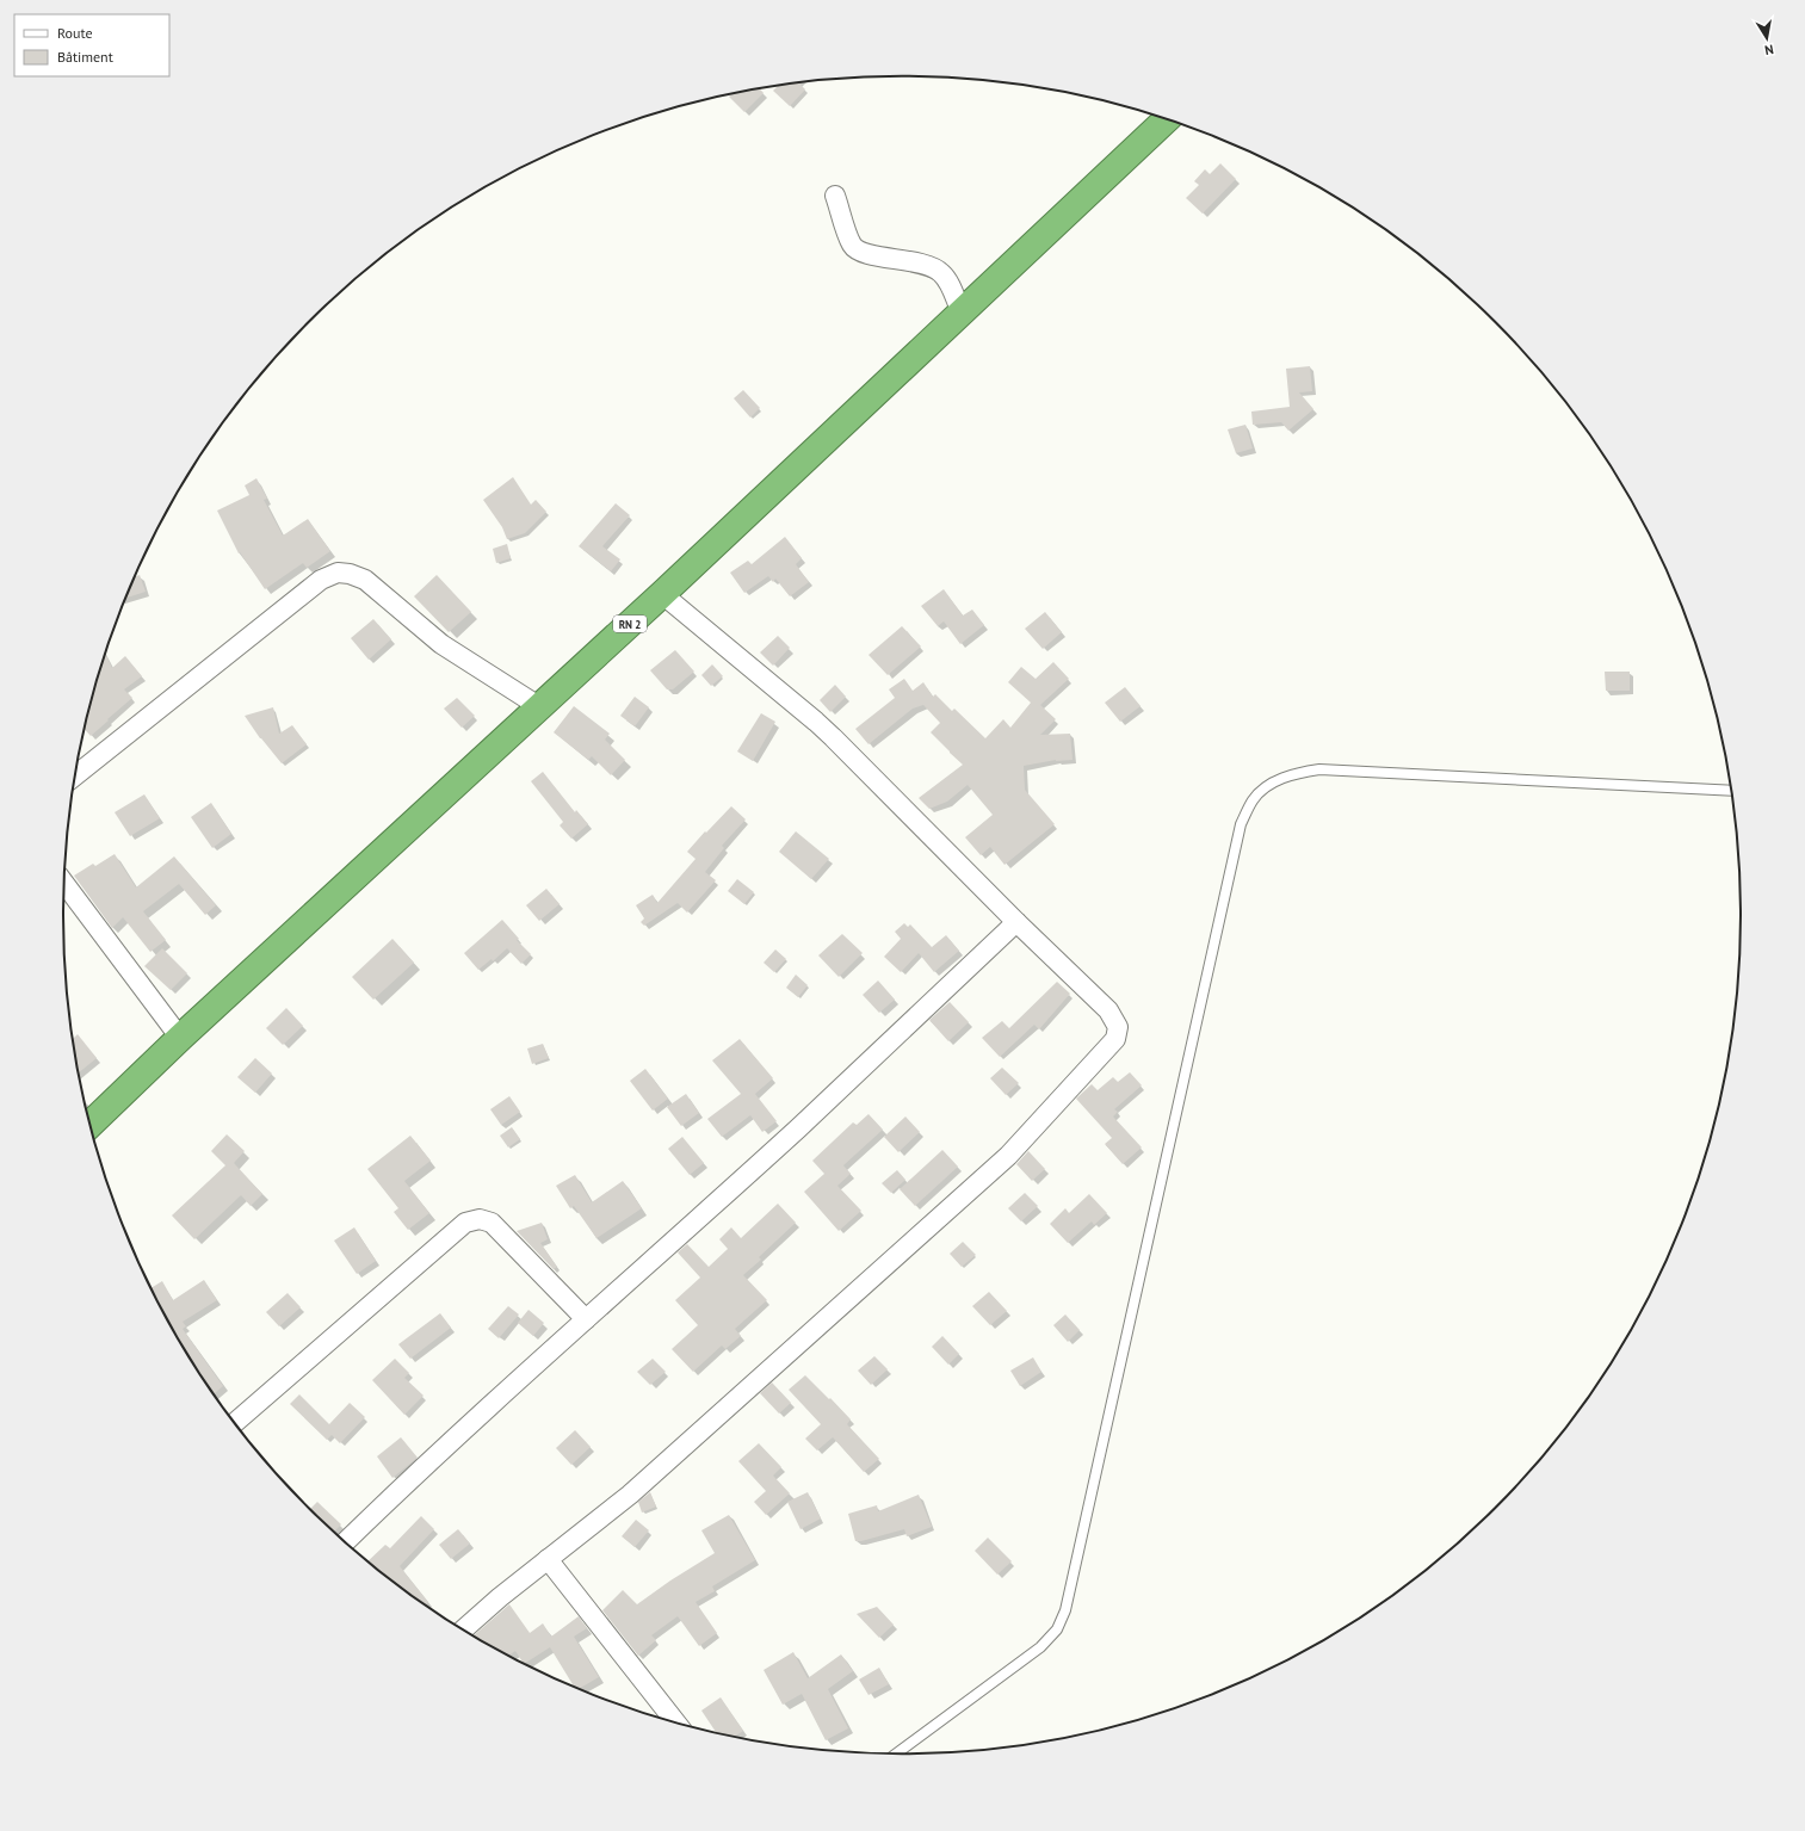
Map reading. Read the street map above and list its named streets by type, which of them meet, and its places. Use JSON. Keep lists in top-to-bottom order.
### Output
{
  "streets": {
    "highway": ["RN 2"]
  },
  "legend": ["Route", "Bâtiment"],
  "north": "bottom"
}
